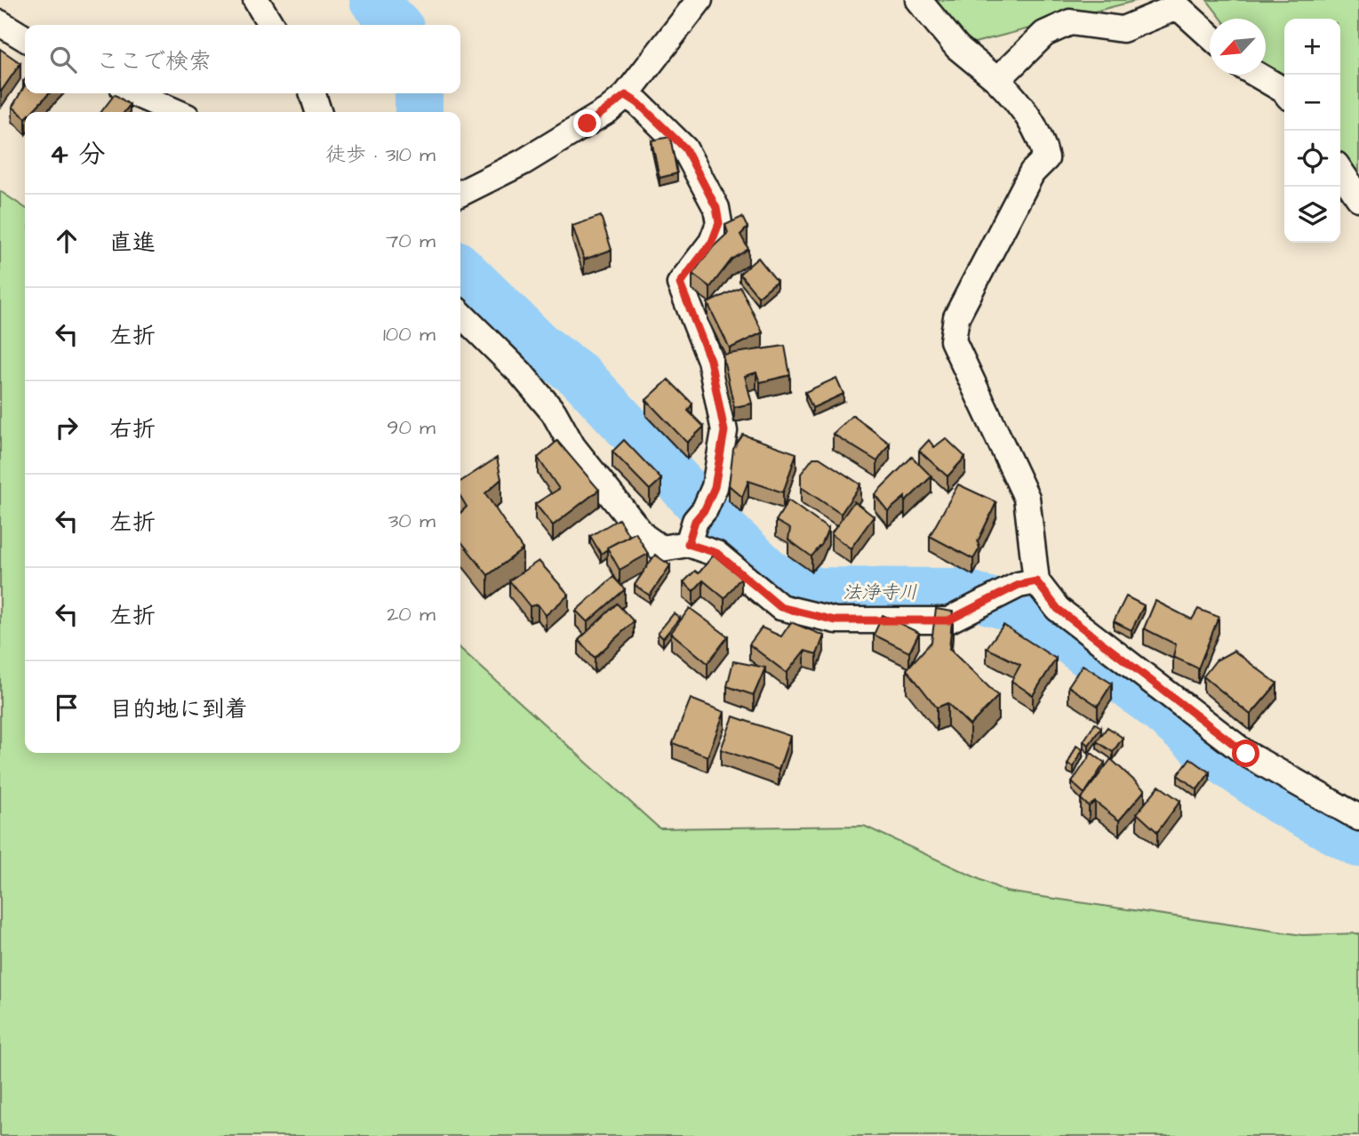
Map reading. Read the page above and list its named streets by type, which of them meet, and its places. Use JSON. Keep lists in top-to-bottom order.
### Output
{
  "water": ["法浄寺川"],
  "north": "bottom left",
  "page": {
    "map_buttons": ["+", "−"],
    "search": "ここで検索",
    "heading": ["4 分", "徒歩 · 310 m"],
    "list": [
      ["直進", "70 m"],
      ["左折", "100 m"],
      ["右折", "90 m"],
      ["左折", "30 m"],
      ["左折", "20 m"],
      "目的地に到着"
    ]
  }
}
